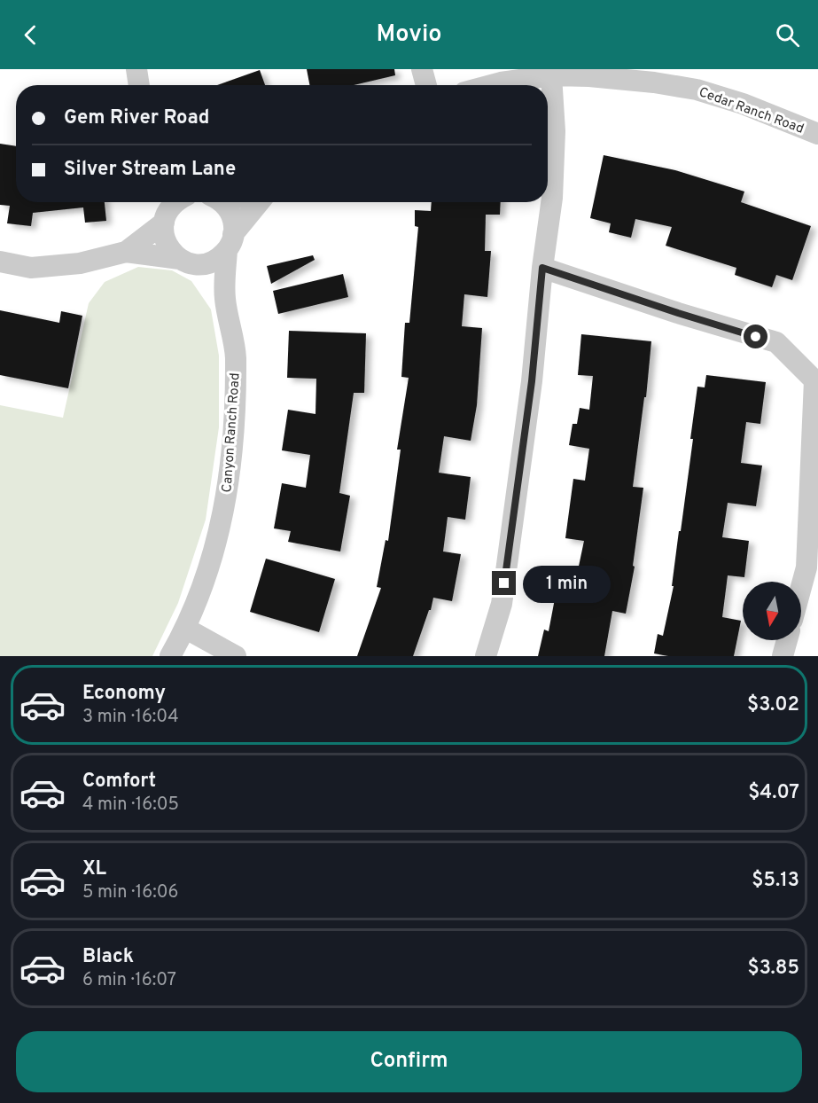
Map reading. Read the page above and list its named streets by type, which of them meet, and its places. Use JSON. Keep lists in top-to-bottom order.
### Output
{
  "streets": {
    "street": ["Cedar Ranch Road", "Canyon Ranch Road"]
  },
  "north": "bottom",
  "page": {
    "header": "Movio",
    "banner": ["Gem River Road", "Silver Stream Lane"],
    "bubble": "1 min",
    "list": [
      {
        "name": "Economy",
        "note": "3 min · 16:04",
        "value": "$3.02"
      },
      {
        "name": "Comfort",
        "note": "4 min · 16:05",
        "value": "$4.07"
      },
      {
        "name": "XL",
        "note": "5 min · 16:06",
        "value": "$5.13"
      },
      {
        "name": "Black",
        "note": "6 min · 16:07",
        "value": "$3.85"
      }
    ],
    "buttons": "Confirm"
  }
}
